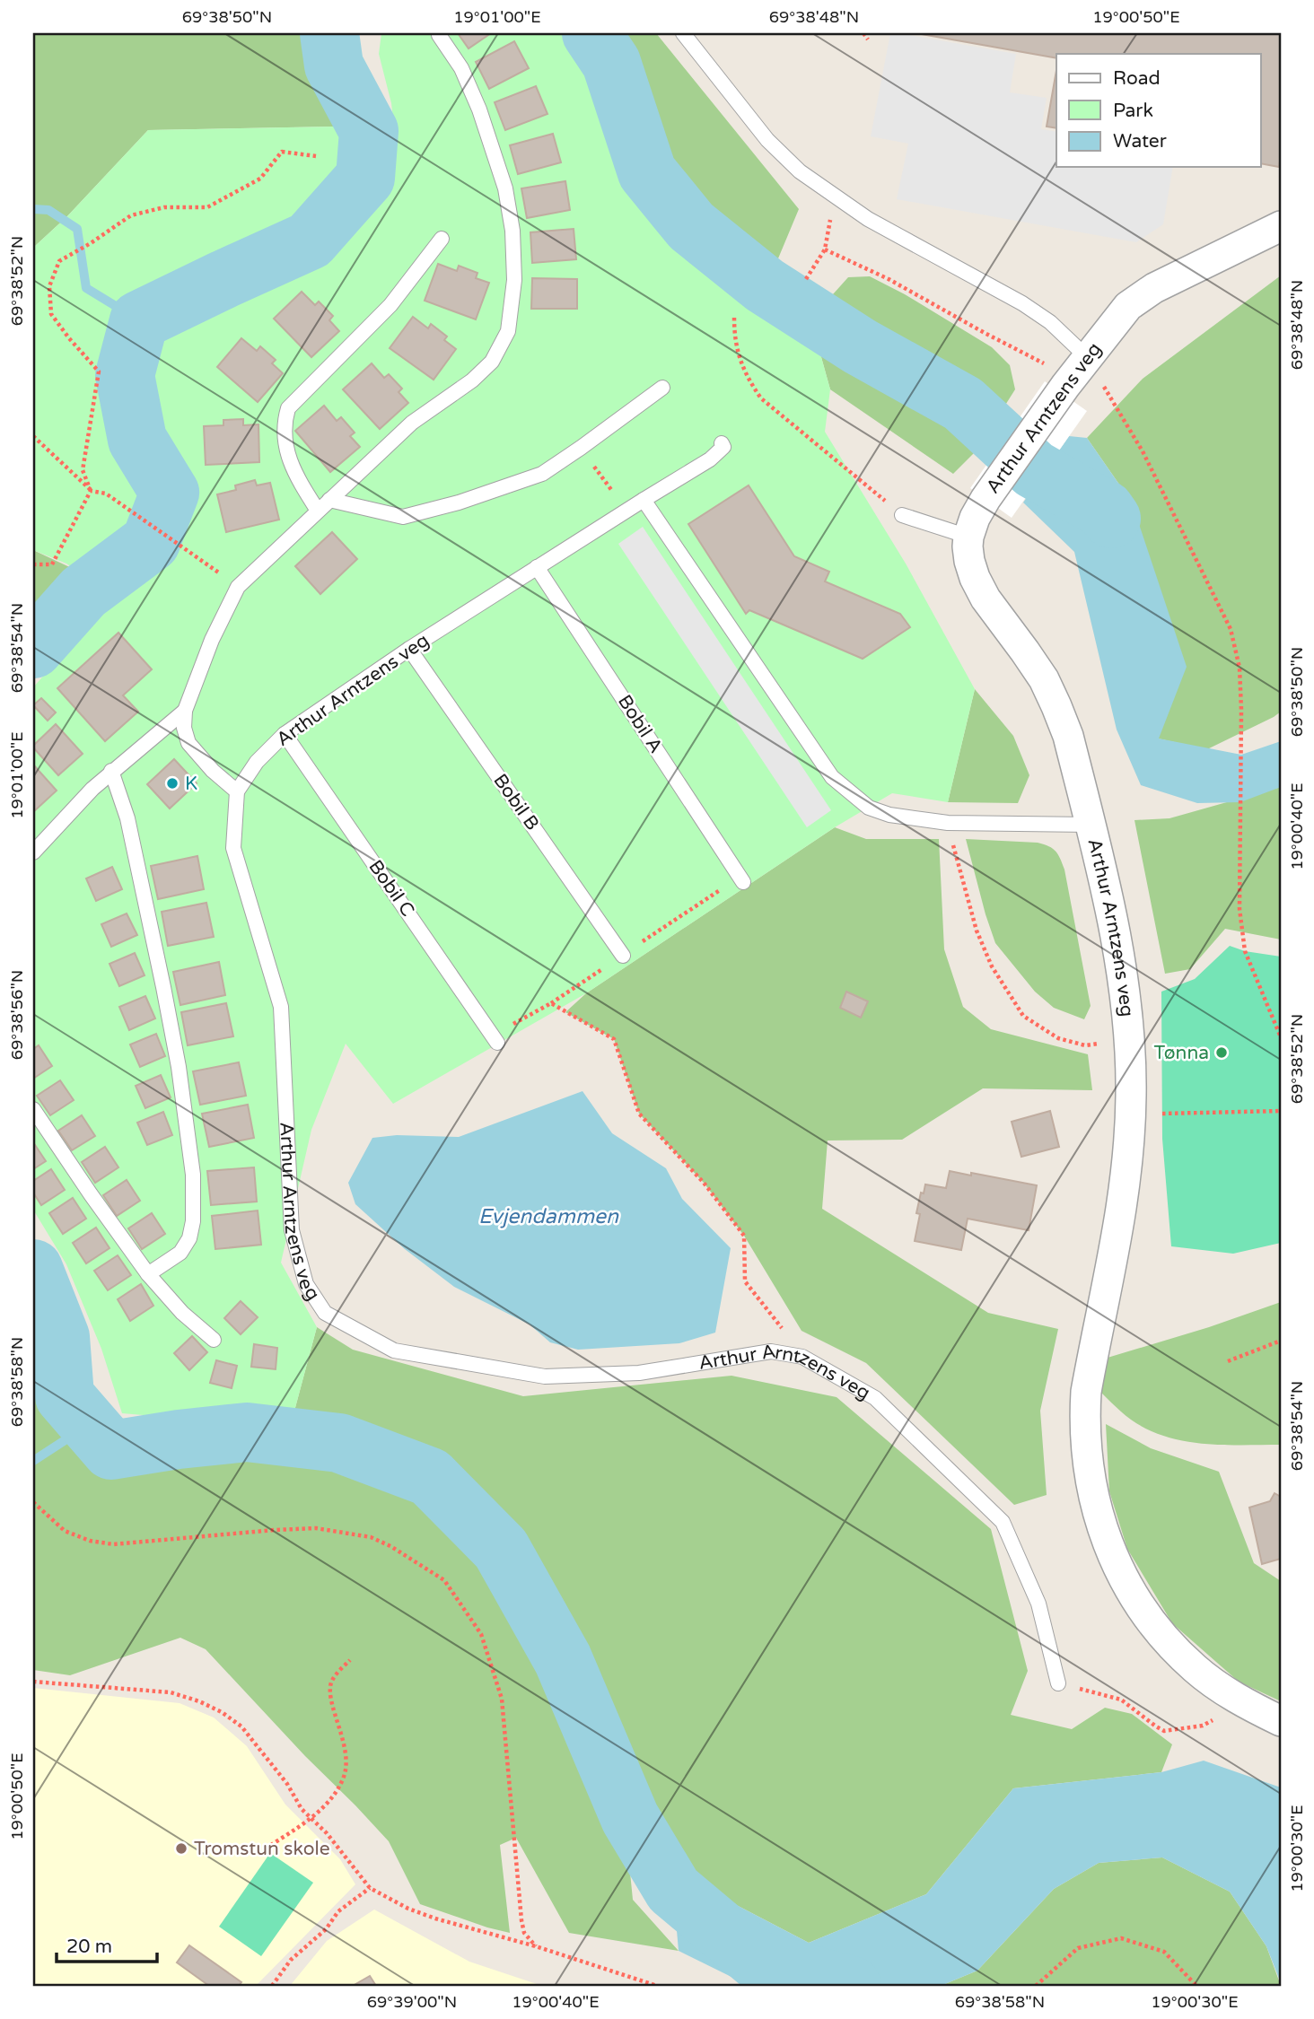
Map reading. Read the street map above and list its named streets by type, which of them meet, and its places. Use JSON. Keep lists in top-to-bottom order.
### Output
{
  "streets": {
    "street": ["Arthur Arntzens veg"],
    "lane": ["Bobil A", "Bobil B", "Bobil C"]
  },
  "crossings": [
    ["Arthur Arntzens veg", "Bobil A"],
    ["Arthur Arntzens veg", "Bobil B"],
    ["Arthur Arntzens veg", "Bobil C"]
  ],
  "water": ["Evjendammen"],
  "places": ["K", "Tønna", "Tromstun skole"],
  "legend": ["Road", "Park", "Water"],
  "scale_bar": "20 m",
  "coordinates": [
    "69°38'50\"N",
    "19°01'00\"E",
    "69°38'48\"N",
    "19°00'50\"E",
    "69°38'52\"N",
    "69°38'54\"N",
    "19°00'40\"E",
    "69°38'56\"N",
    "69°38'58\"N",
    "19°00'30\"E",
    "69°39'00\"N"
  ]
}
